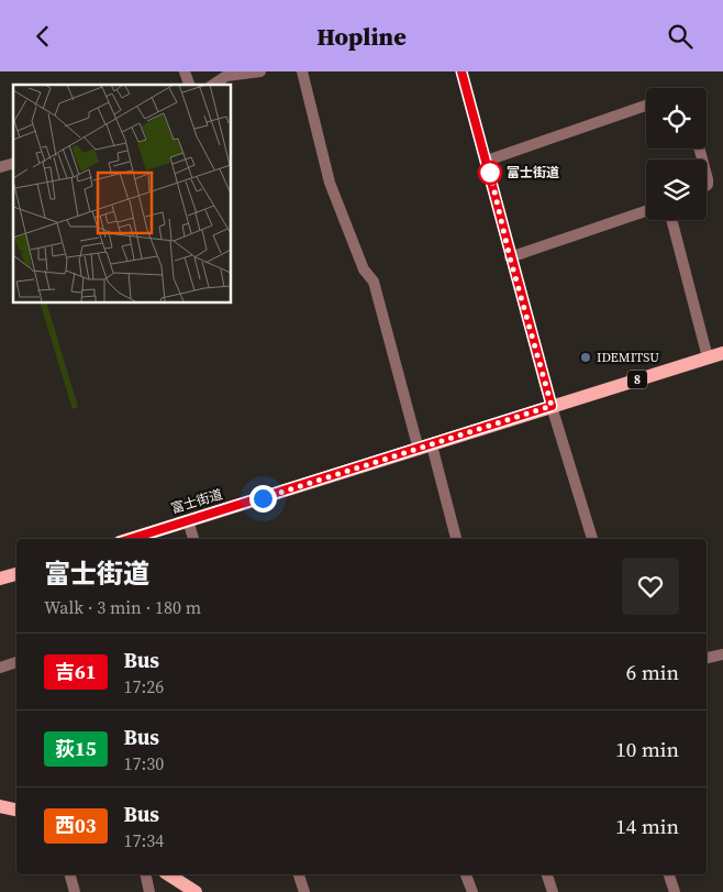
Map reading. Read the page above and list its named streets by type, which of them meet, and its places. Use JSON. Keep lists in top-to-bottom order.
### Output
{
  "streets": {
    "main road": ["8", "富士街道"]
  },
  "places": ["富士街道", "IDEMITSU"],
  "lines": ["bus line 吉61"],
  "page": {
    "header": "Hopline",
    "heading": ["富士街道", "Walk · 3 min · 180 m"],
    "list": [
      {
        "mark": "吉61",
        "name": "Bus",
        "note": "17:26",
        "value": "6 min"
      },
      {
        "mark": "荻15",
        "name": "Bus",
        "note": "17:30",
        "value": "10 min"
      },
      {
        "mark": "西03",
        "name": "Bus",
        "note": "17:34",
        "value": "14 min"
      }
    ]
  }
}
